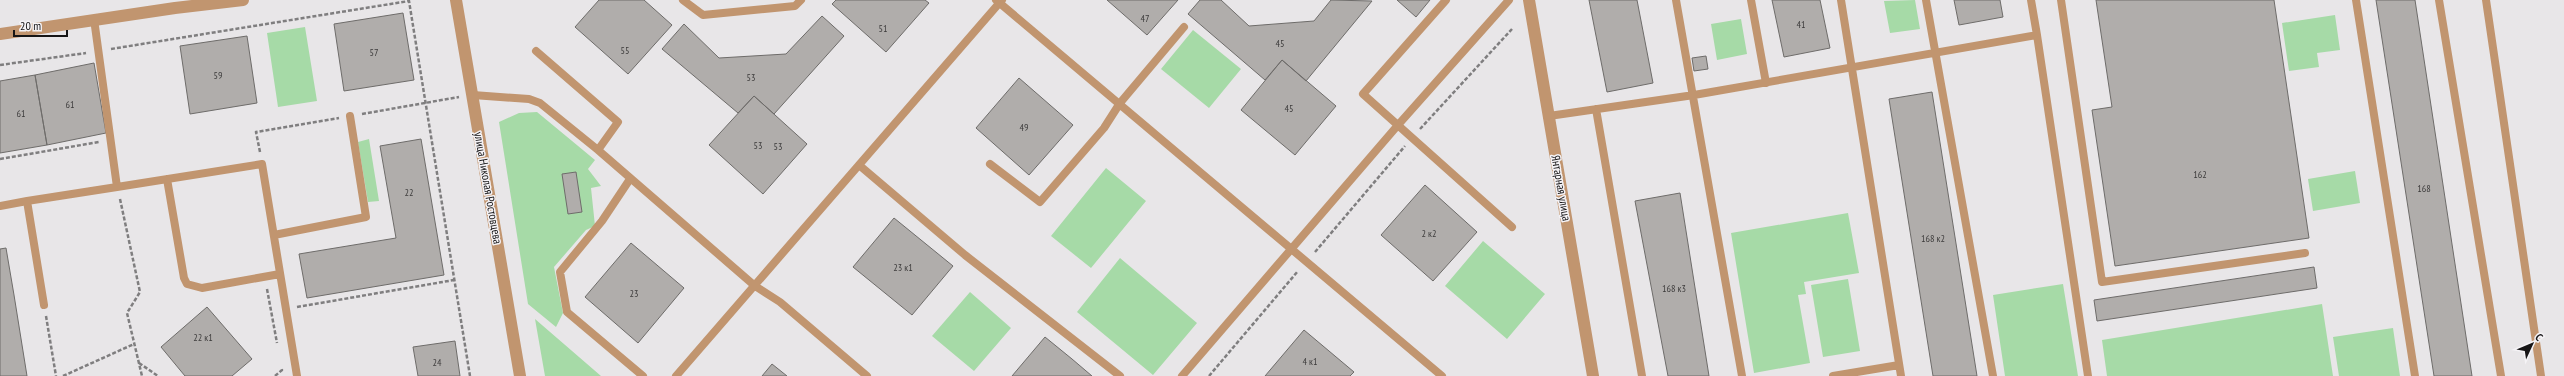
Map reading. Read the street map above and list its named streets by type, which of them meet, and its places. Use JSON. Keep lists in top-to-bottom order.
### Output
{
  "streets": {
    "street": ["улица Николая Ростовцева", "Янтарная улица"]
  },
  "house_numbers": [
    "47",
    "41",
    "51",
    "45",
    "55",
    "57",
    "59",
    "53",
    "61",
    "45",
    "61",
    "49",
    "53",
    "53",
    "162",
    "168",
    "22",
    "2 к2",
    "168 к2",
    "23 к1",
    "168 к3",
    "23",
    "22 к1",
    "4 к1",
    "24"
  ],
  "scale_bar": "20 m",
  "north": "top right"
}
